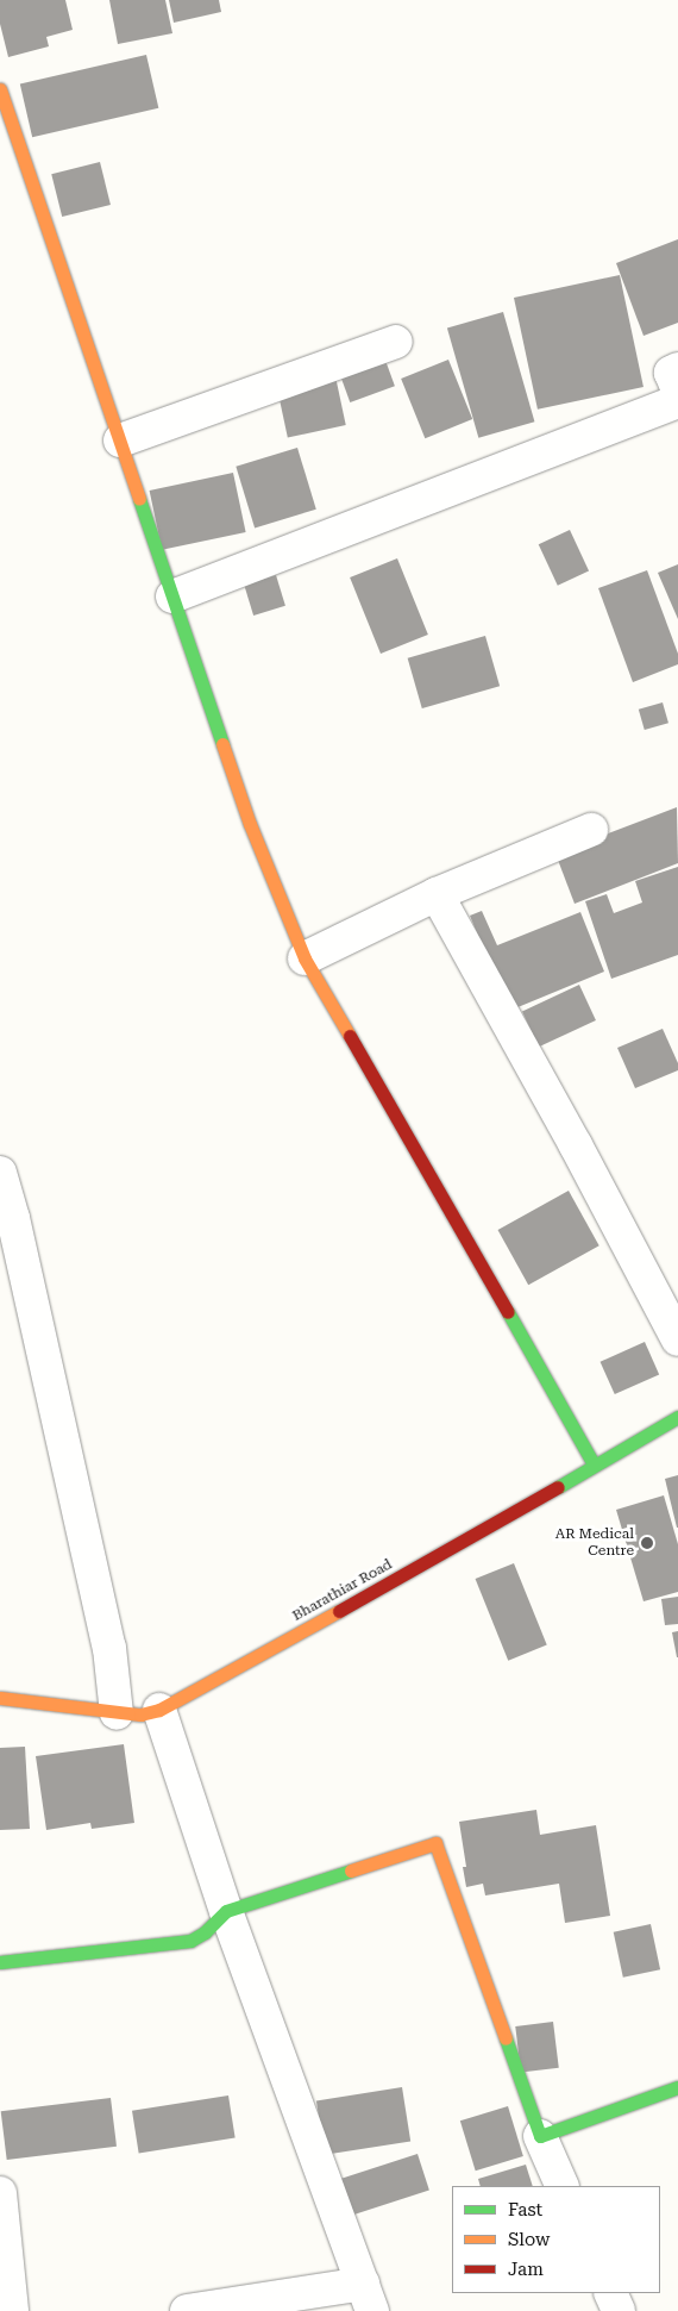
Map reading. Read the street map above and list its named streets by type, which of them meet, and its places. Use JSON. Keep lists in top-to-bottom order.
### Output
{
  "streets": {
    "street": ["Bharathiar Road"]
  },
  "places": ["AR Medical Centre"],
  "legend": ["Fast", "Slow", "Jam"]
}
